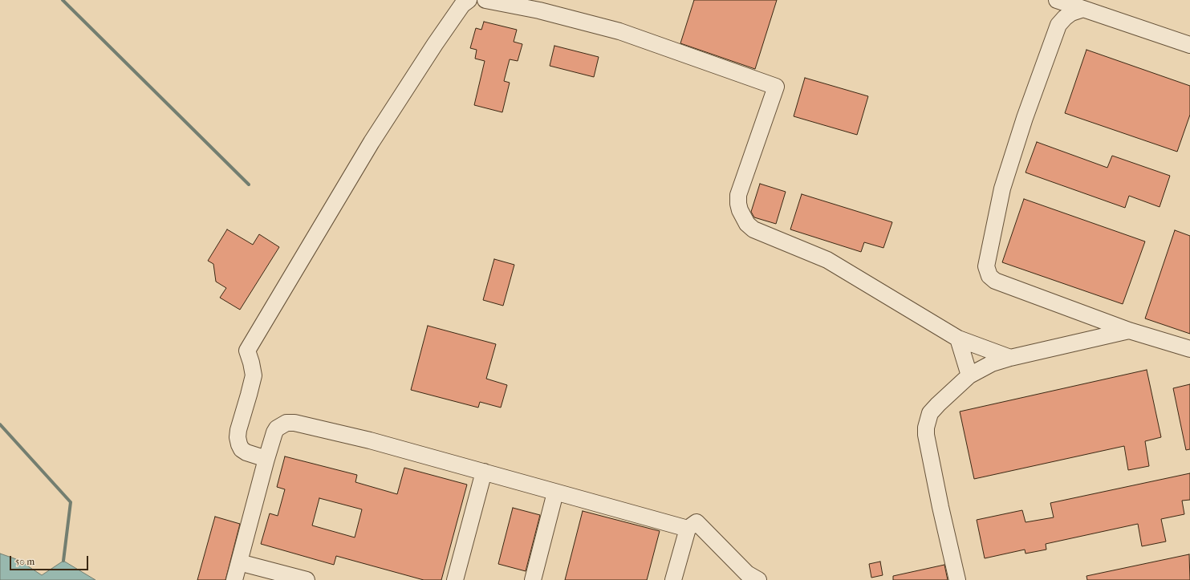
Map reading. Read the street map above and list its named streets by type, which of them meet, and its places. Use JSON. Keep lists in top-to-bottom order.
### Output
{
  "scale_bar": "50 m"
}
